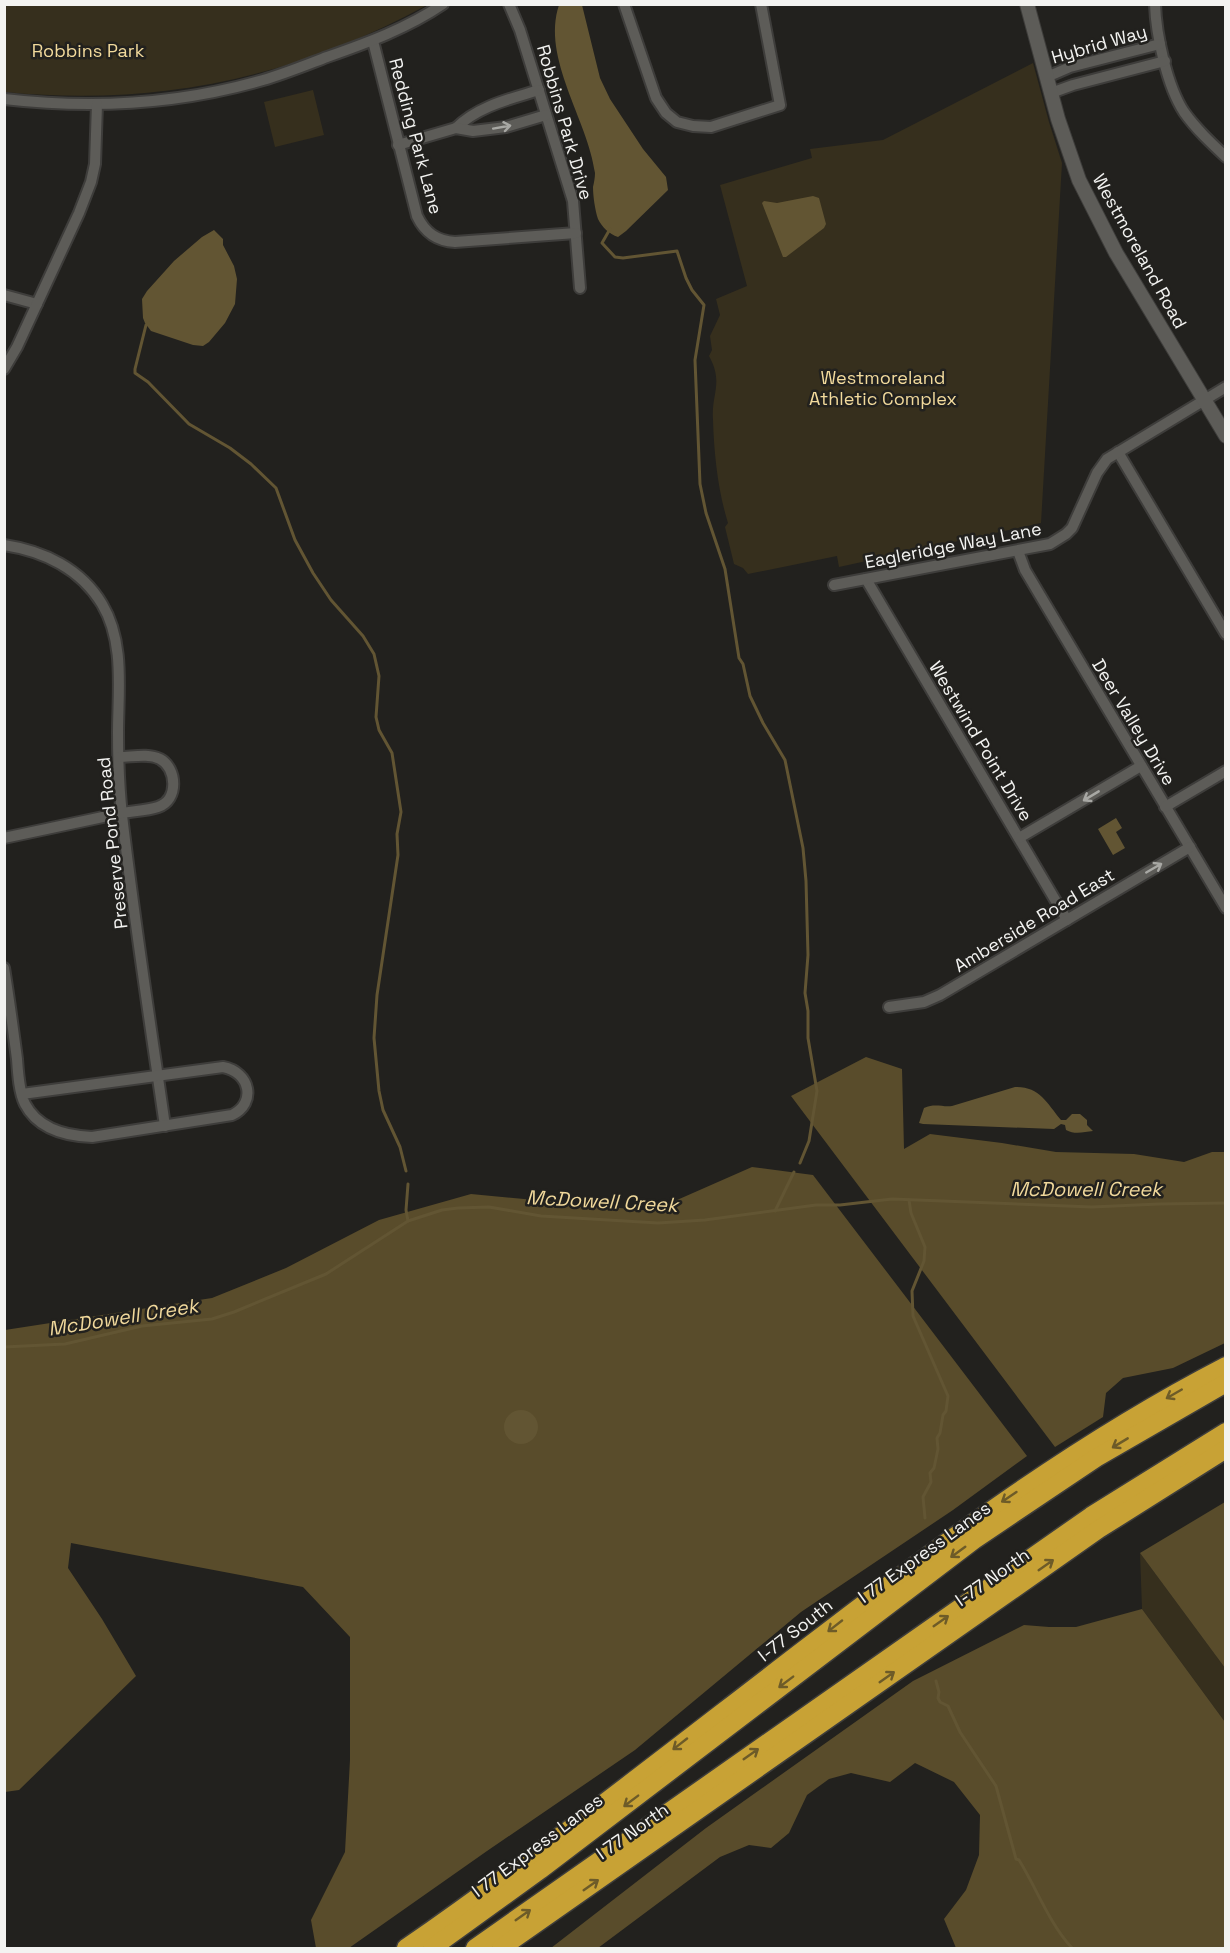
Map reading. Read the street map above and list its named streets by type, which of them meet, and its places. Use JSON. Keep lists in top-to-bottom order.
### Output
{
  "streets": {
    "highway": [
      "I 77 Express Lanes",
      "I-77 North",
      "I-77 South",
      "I 77 North"
    ],
    "street": [
      "Hybrid Way",
      "Robbins Park Drive",
      "Redding Park Lane",
      "Westmoreland Road",
      "Eagleridge Way Lane",
      "Deer Valley Drive",
      "Westwind Point Drive",
      "Preserve Pond Road",
      "Amberside Road East"
    ]
  },
  "crossings": [
    ["Hybrid Way", "Westmoreland Road"],
    ["Robbins Park Drive", "Redding Park Lane"],
    ["Westmoreland Road", "Eagleridge Way Lane"],
    ["Eagleridge Way Lane", "Deer Valley Drive"],
    ["Eagleridge Way Lane", "Westwind Point Drive"],
    ["Deer Valley Drive", "Amberside Road East"],
    ["Westwind Point Drive", "Amberside Road East"],
    ["I-77 North", "I 77 North"]
  ],
  "one_way": ["Amberside Road East"],
  "water": ["McDowell Creek"],
  "parks": ["Robbins Park", "Westmoreland Athletic Complex"]
}
